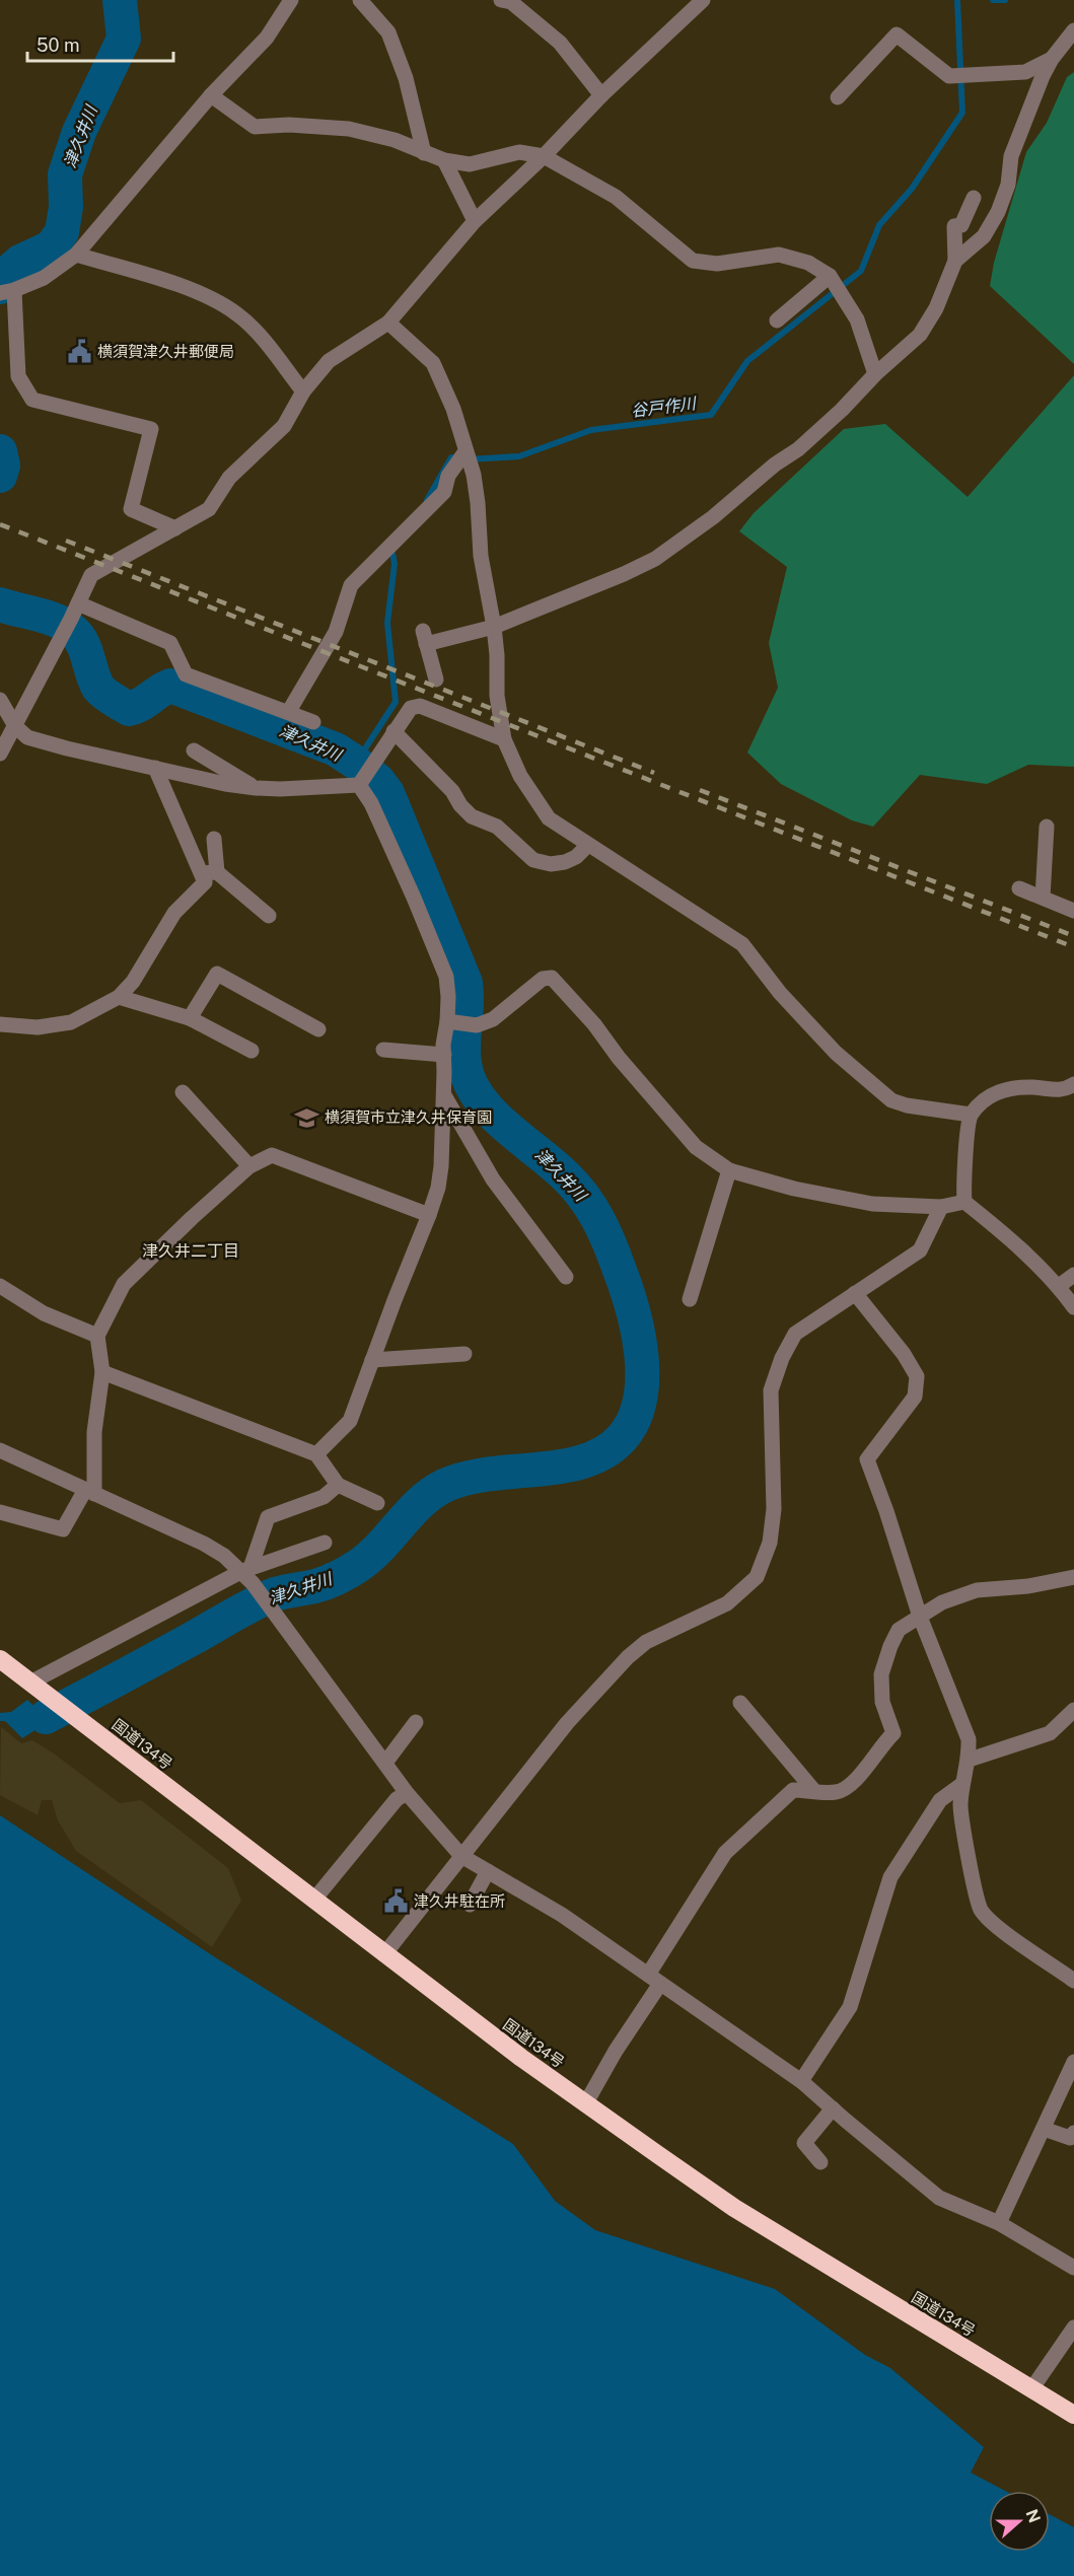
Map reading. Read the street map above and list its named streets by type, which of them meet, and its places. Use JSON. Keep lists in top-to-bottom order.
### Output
{
  "streets": {
    "highway": ["国道134号"]
  },
  "districts": ["津久井二丁目"],
  "water": ["津久井川", "谷戸作川"],
  "places": {
    "public building": ["横須賀津久井郵便局", "津久井駐在所"],
    "school or university": ["横須賀市立津久井保育園"]
  },
  "scale_bar": "50 m",
  "north": "right"
}
